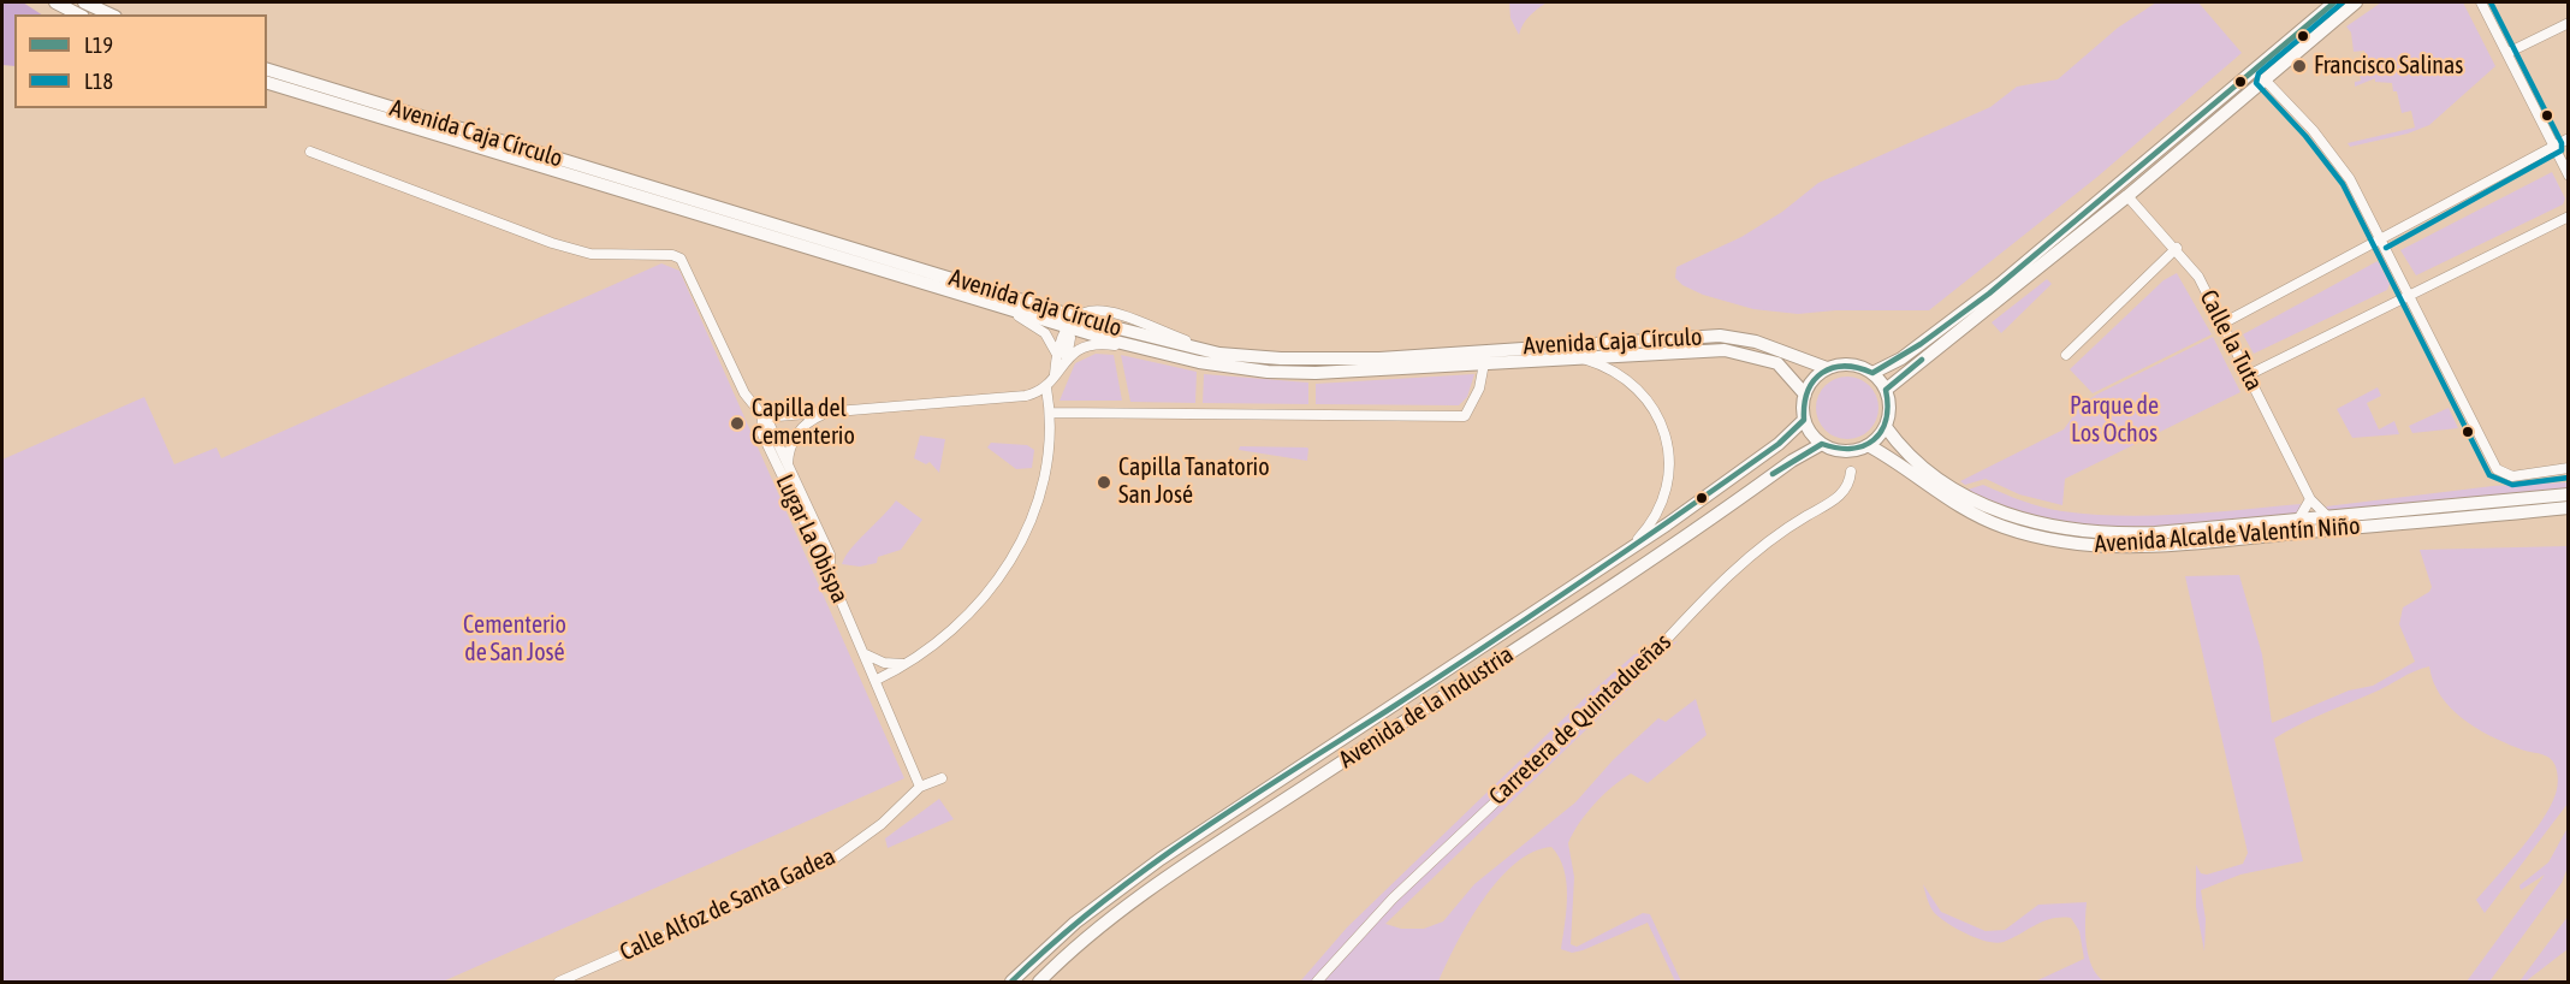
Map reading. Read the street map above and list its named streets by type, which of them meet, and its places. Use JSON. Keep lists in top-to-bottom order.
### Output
{
  "streets": {
    "main road": ["Avenida Caja Círculo", "Avenida Alcalde Valentín Niño", "Avenida de la Industria"],
    "street": [
      "Calle la Tuta",
      "Lugar La Obispa",
      "Carretera de Quintadueñas",
      "Calle Alfoz de Santa Gadea"
    ]
  },
  "crossings": [
    ["Avenida Caja Círculo", "Avenida Alcalde Valentín Niño"],
    ["Avenida Caja Círculo", "Avenida de la Industria"],
    ["Calle la Tuta", "Avenida Alcalde Valentín Niño"],
    ["Avenida Alcalde Valentín Niño", "Avenida de la Industria"],
    ["Lugar La Obispa", "Calle Alfoz de Santa Gadea"]
  ],
  "parks": ["Parque de Los Ochos", "Cementerio de San José"],
  "places": ["Francisco Salinas", "Capilla del Cementerio", "Capilla Tanatorio San José"],
  "lines": ["transit line L19", "transit line L18"],
  "legend": ["L19", "L18"]
}
